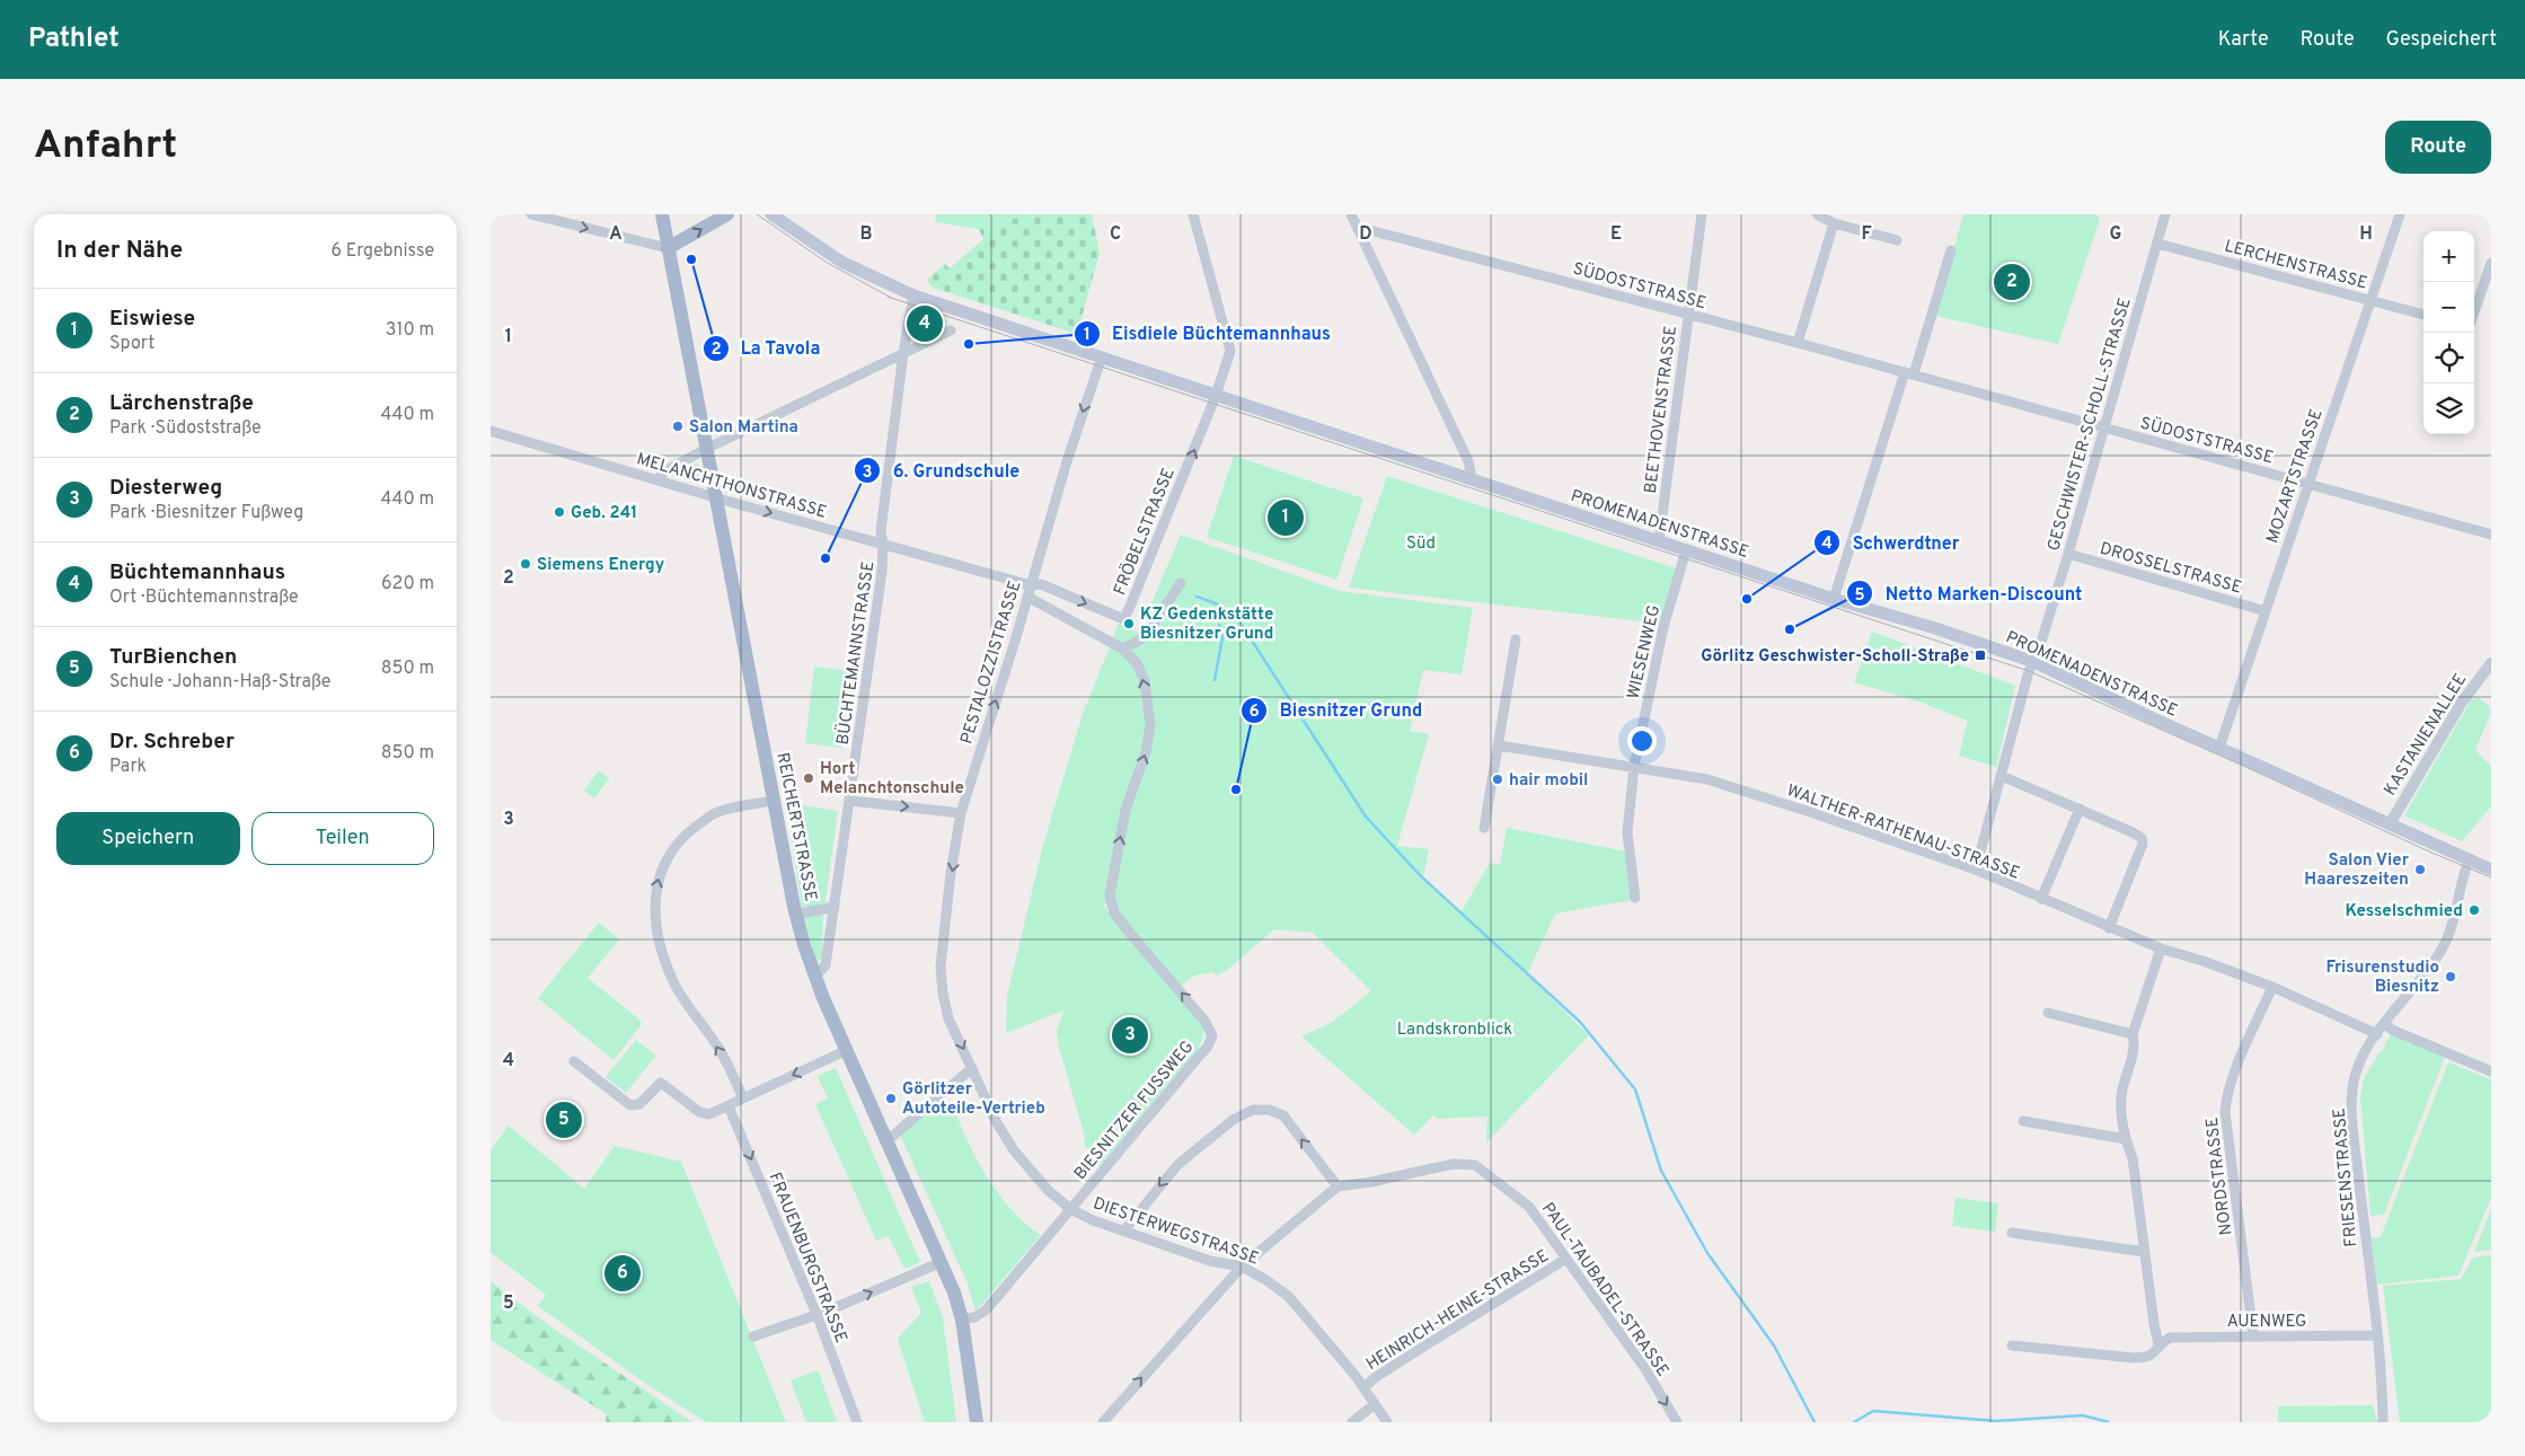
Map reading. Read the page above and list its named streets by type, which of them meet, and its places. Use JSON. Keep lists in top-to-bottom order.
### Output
{
  "streets": {
    "main road": ["PROMENADENSTRASSE", "REICHERTSTRASSE"],
    "street": [
      "LERCHENSTRASSE",
      "SÜDOSTSTRASSE",
      "BEETHOVENSTRASSE",
      "GESCHWISTER-SCHOLL-STRASSE",
      "MOZARTSTRASSE",
      "MELANCHTHONSTRASSE",
      "FRÖBELSTRASSE",
      "DROSSELSTRASSE",
      "WIESENWEG",
      "BÜCHTEMANNSTRASSE",
      "PESTALOZZISTRASSE",
      "KASTANIENALLEE",
      "WALTHER-RATHENAU-STRASSE",
      "BIESNITZER FUSSWEG",
      "NORDSTRASSE",
      "FRIESENSTRASSE",
      "DIESTERWEGSTRASSE",
      "FRAUENBURGSTRASSE",
      "PAUL-TAUBADEL-STRASSE",
      "HEINRICH-HEINE-STRASSE",
      "AUENWEG"
    ]
  },
  "crossings": [
    ["LERCHENSTRASSE", "GESCHWISTER-SCHOLL-STRASSE"],
    ["LERCHENSTRASSE", "MOZARTSTRASSE"],
    ["SÜDOSTSTRASSE", "BEETHOVENSTRASSE"],
    ["SÜDOSTSTRASSE", "GESCHWISTER-SCHOLL-STRASSE"],
    ["SÜDOSTSTRASSE", "MOZARTSTRASSE"],
    ["BEETHOVENSTRASSE", "PROMENADENSTRASSE"],
    ["GESCHWISTER-SCHOLL-STRASSE", "PROMENADENSTRASSE"],
    ["GESCHWISTER-SCHOLL-STRASSE", "DROSSELSTRASSE"],
    ["GESCHWISTER-SCHOLL-STRASSE", "WALTHER-RATHENAU-STRASSE"],
    ["MOZARTSTRASSE", "PROMENADENSTRASSE"],
    ["MOZARTSTRASSE", "DROSSELSTRASSE"],
    ["MELANCHTHONSTRASSE", "FRÖBELSTRASSE"],
    ["MELANCHTHONSTRASSE", "BÜCHTEMANNSTRASSE"],
    ["MELANCHTHONSTRASSE", "PESTALOZZISTRASSE"],
    ["MELANCHTHONSTRASSE", "REICHERTSTRASSE"],
    ["PROMENADENSTRASSE", "FRÖBELSTRASSE"],
    ["PROMENADENSTRASSE", "WIESENWEG"],
    ["PROMENADENSTRASSE", "BÜCHTEMANNSTRASSE"],
    ["PROMENADENSTRASSE", "PESTALOZZISTRASSE"],
    ["PROMENADENSTRASSE", "KASTANIENALLEE"],
    ["PROMENADENSTRASSE", "FRIESENSTRASSE"],
    ["FRÖBELSTRASSE", "PESTALOZZISTRASSE"],
    ["WIESENWEG", "WALTHER-RATHENAU-STRASSE"],
    ["BÜCHTEMANNSTRASSE", "REICHERTSTRASSE"],
    ["PESTALOZZISTRASSE", "DIESTERWEGSTRASSE"],
    ["REICHERTSTRASSE", "BIESNITZER FUSSWEG"],
    ["WALTHER-RATHENAU-STRASSE", "NORDSTRASSE"],
    ["WALTHER-RATHENAU-STRASSE", "FRIESENSTRASSE"],
    ["BIESNITZER FUSSWEG", "DIESTERWEGSTRASSE"],
    ["NORDSTRASSE", "AUENWEG"],
    ["FRIESENSTRASSE", "AUENWEG"],
    ["DIESTERWEGSTRASSE", "HEINRICH-HEINE-STRASSE"],
    ["PAUL-TAUBADEL-STRASSE", "HEINRICH-HEINE-STRASSE"]
  ],
  "one_way": ["BIESNITZER FUSSWEG", "FRAUENBURGSTRASSE", "PAUL-TAUBADEL-STRASSE"],
  "parks": ["Süd", "Landskronblick"],
  "places": {
    "other": [
      "La Tavola",
      "Eisdiele Büchtemannhaus",
      "Salon Martina",
      "Geb. 241",
      "6. Grundschule",
      "Siemens Energy",
      "Schwerdtner",
      "KZ Gedenkstätte Biesnitzer Grund",
      "Netto Marken-Discount",
      "Hort Melanchtonschule",
      "hair mobil",
      "Biesnitzer Grund",
      "Salon Vier Haareszeiten",
      "Kesselschmied",
      "Frisurenstudio Biesnitz",
      "Görlitzer Autoteile-Vertrieb"
    ],
    "transit": ["Görlitz Geschwister-Scholl-Straße"]
  },
  "page": {
    "header": "Pathlet",
    "nav": ["Karte", "Route", "Gespeichert"],
    "buttons": [
      "Route",
      ["Speichern", "Teilen"]
    ],
    "title": "Anfahrt",
    "heading": ["In der Nähe", "6 Ergebnisse"],
    "map_buttons": ["+", "−"],
    "pins": [
      "2",
      "4",
      "1",
      "3",
      "5",
      "6"
    ],
    "list": [
      {
        "mark": "1",
        "name": "Eiswiese",
        "note": "Sport",
        "value": "310 m"
      },
      {
        "mark": "2",
        "name": "Lärchenstraße",
        "note": "Park · Südoststraße",
        "value": "440 m"
      },
      {
        "mark": "3",
        "name": "Diesterweg",
        "note": "Park · Biesnitzer Fußweg",
        "value": "440 m"
      },
      {
        "mark": "4",
        "name": "Büchtemannhaus",
        "note": "Ort · Büchtemannstraße",
        "value": "620 m"
      },
      {
        "mark": "5",
        "name": "TurBienchen",
        "note": "Schule · Johann-Haß-Straße",
        "value": "850 m"
      },
      {
        "mark": "6",
        "name": "Dr. Schreber",
        "note": "Park",
        "value": "850 m"
      }
    ]
  },
  "grid": {
    "columns": [
      "A",
      "B",
      "C",
      "D",
      "E",
      "F",
      "G",
      "H"
    ],
    "rows": [
      "1",
      "2",
      "3",
      "4",
      "5"
    ]
  }
}
